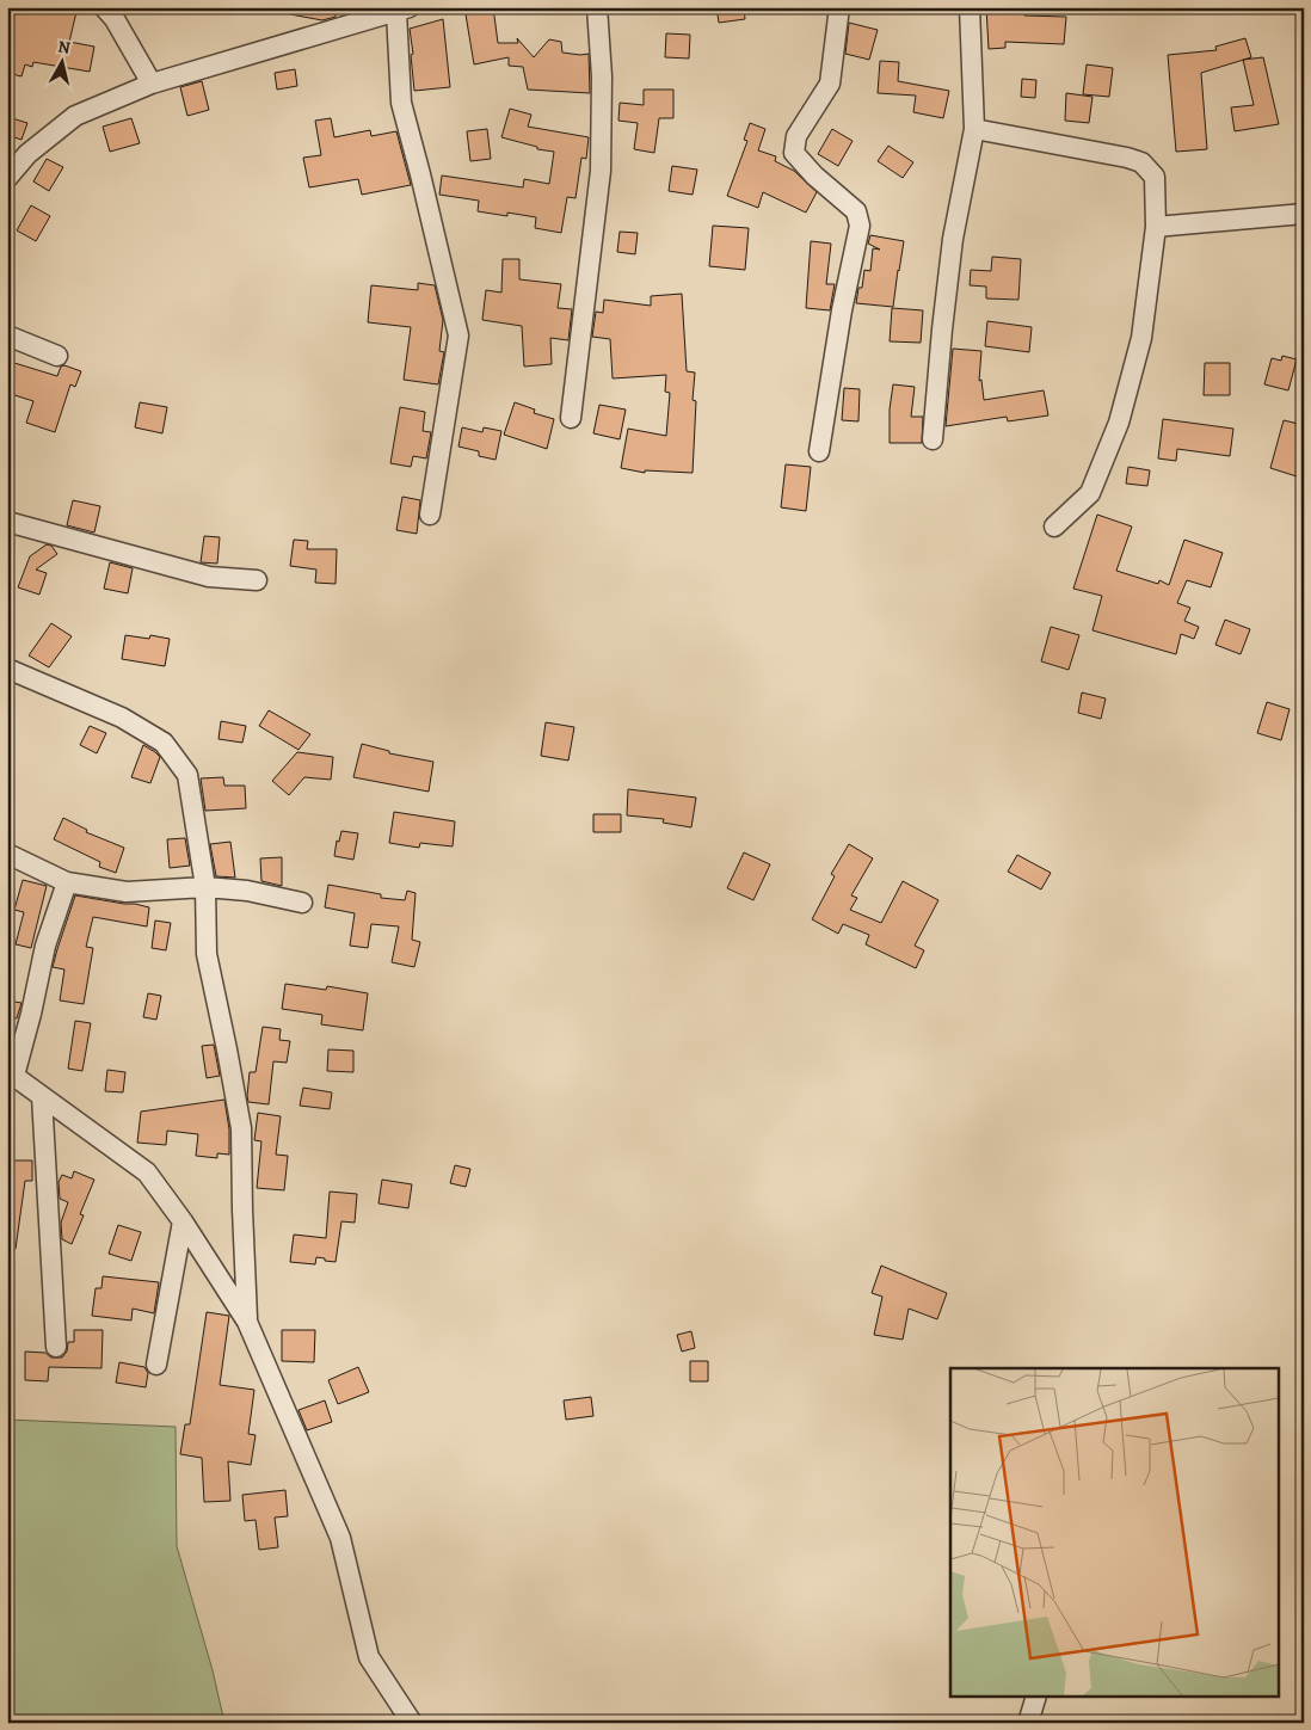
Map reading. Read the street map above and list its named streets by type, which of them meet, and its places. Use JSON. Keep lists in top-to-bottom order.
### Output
{
  "north": "top"
}
